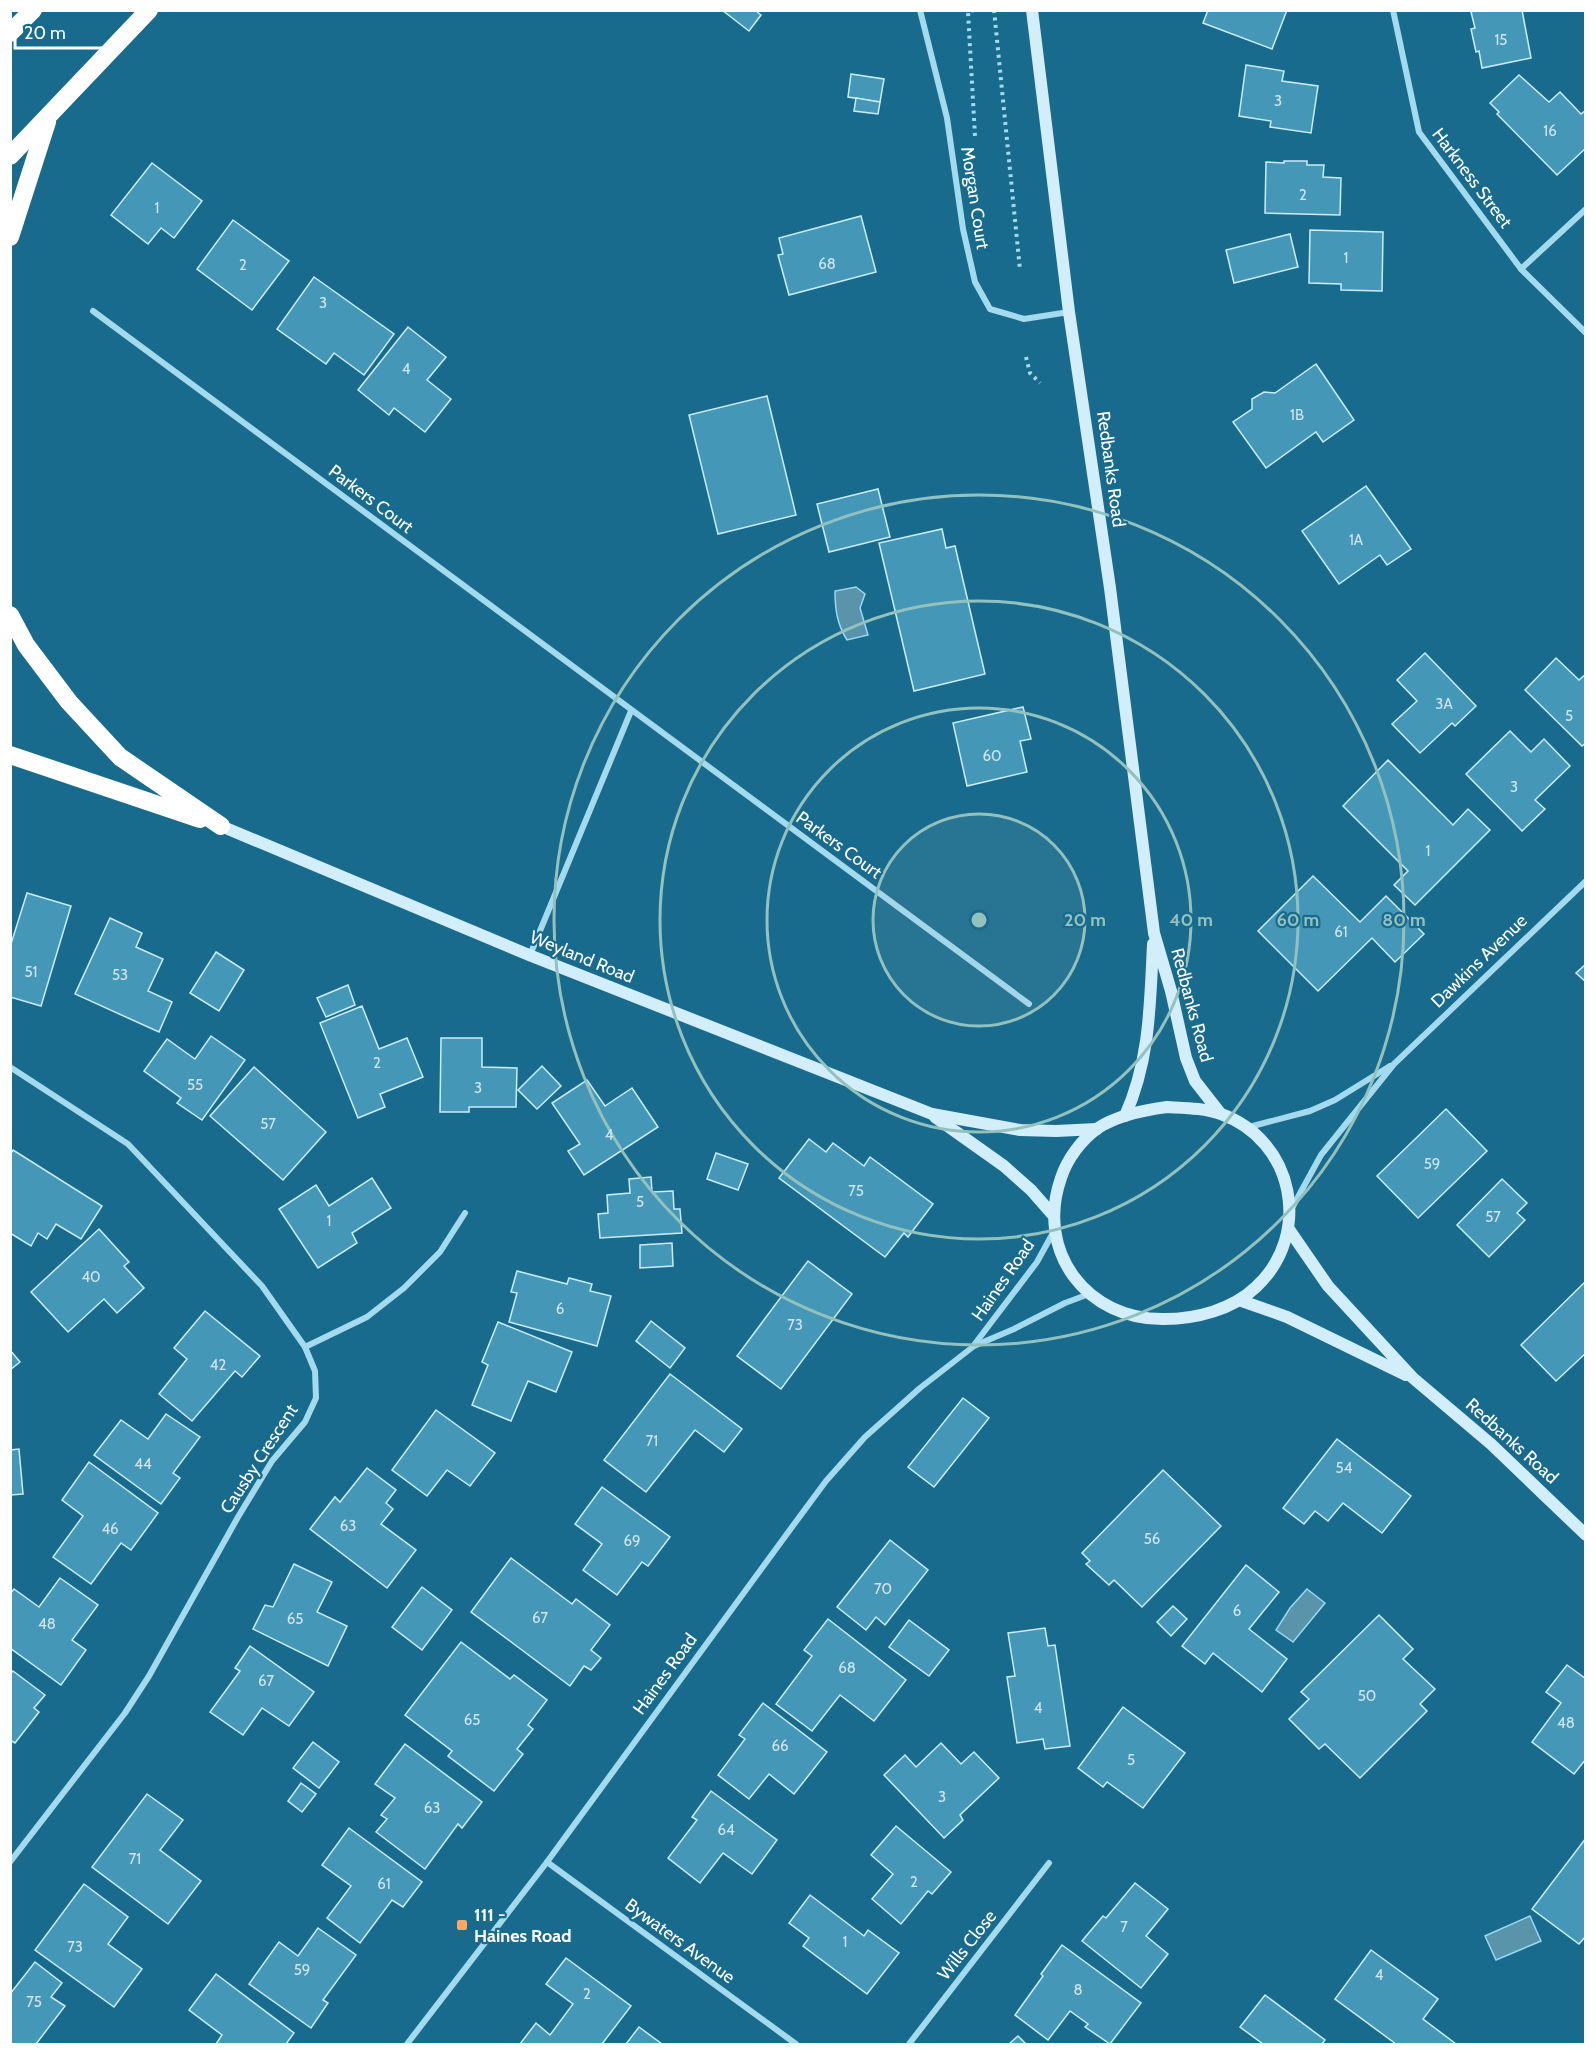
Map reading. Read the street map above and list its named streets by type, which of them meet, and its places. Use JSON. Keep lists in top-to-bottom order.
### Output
{
  "streets": {
    "main road": ["Redbanks Road", "Weyland Road"],
    "street": [
      "Harkness Street",
      "Morgan Court",
      "Parkers Court",
      "Dawkins Avenue",
      "Haines Road",
      "Causby Crescent",
      "Bywaters Avenue",
      "Wills Close"
    ]
  },
  "crossings": [
    ["Morgan Court", "Redbanks Road"],
    ["Haines Road", "Bywaters Avenue"]
  ],
  "places": {
    "transit": ["111 - Haines Road"]
  },
  "house_numbers": [
    "15",
    "3",
    "16",
    "2",
    "1",
    "1",
    "68",
    "2",
    "3",
    "4",
    "1B",
    "1A",
    "3A",
    "5",
    "60",
    "3",
    "1",
    "61",
    "51",
    "53",
    "2",
    "55",
    "3",
    "57",
    "4",
    "59",
    "75",
    "5",
    "57",
    "1",
    "40",
    "6",
    "73",
    "42",
    "71",
    "44",
    "54",
    "63",
    "46",
    "56",
    "69",
    "70",
    "6",
    "67",
    "65",
    "48",
    "68",
    "67",
    "50",
    "4",
    "65",
    "48",
    "66",
    "5",
    "3",
    "63",
    "64",
    "71",
    "2",
    "61",
    "7",
    "1",
    "73",
    "59",
    "4",
    "8",
    "2",
    "75"
  ],
  "scale_bar": "20 m",
  "rings": [
    "20 m",
    "40 m",
    "60 m",
    "80 m"
  ]
}
